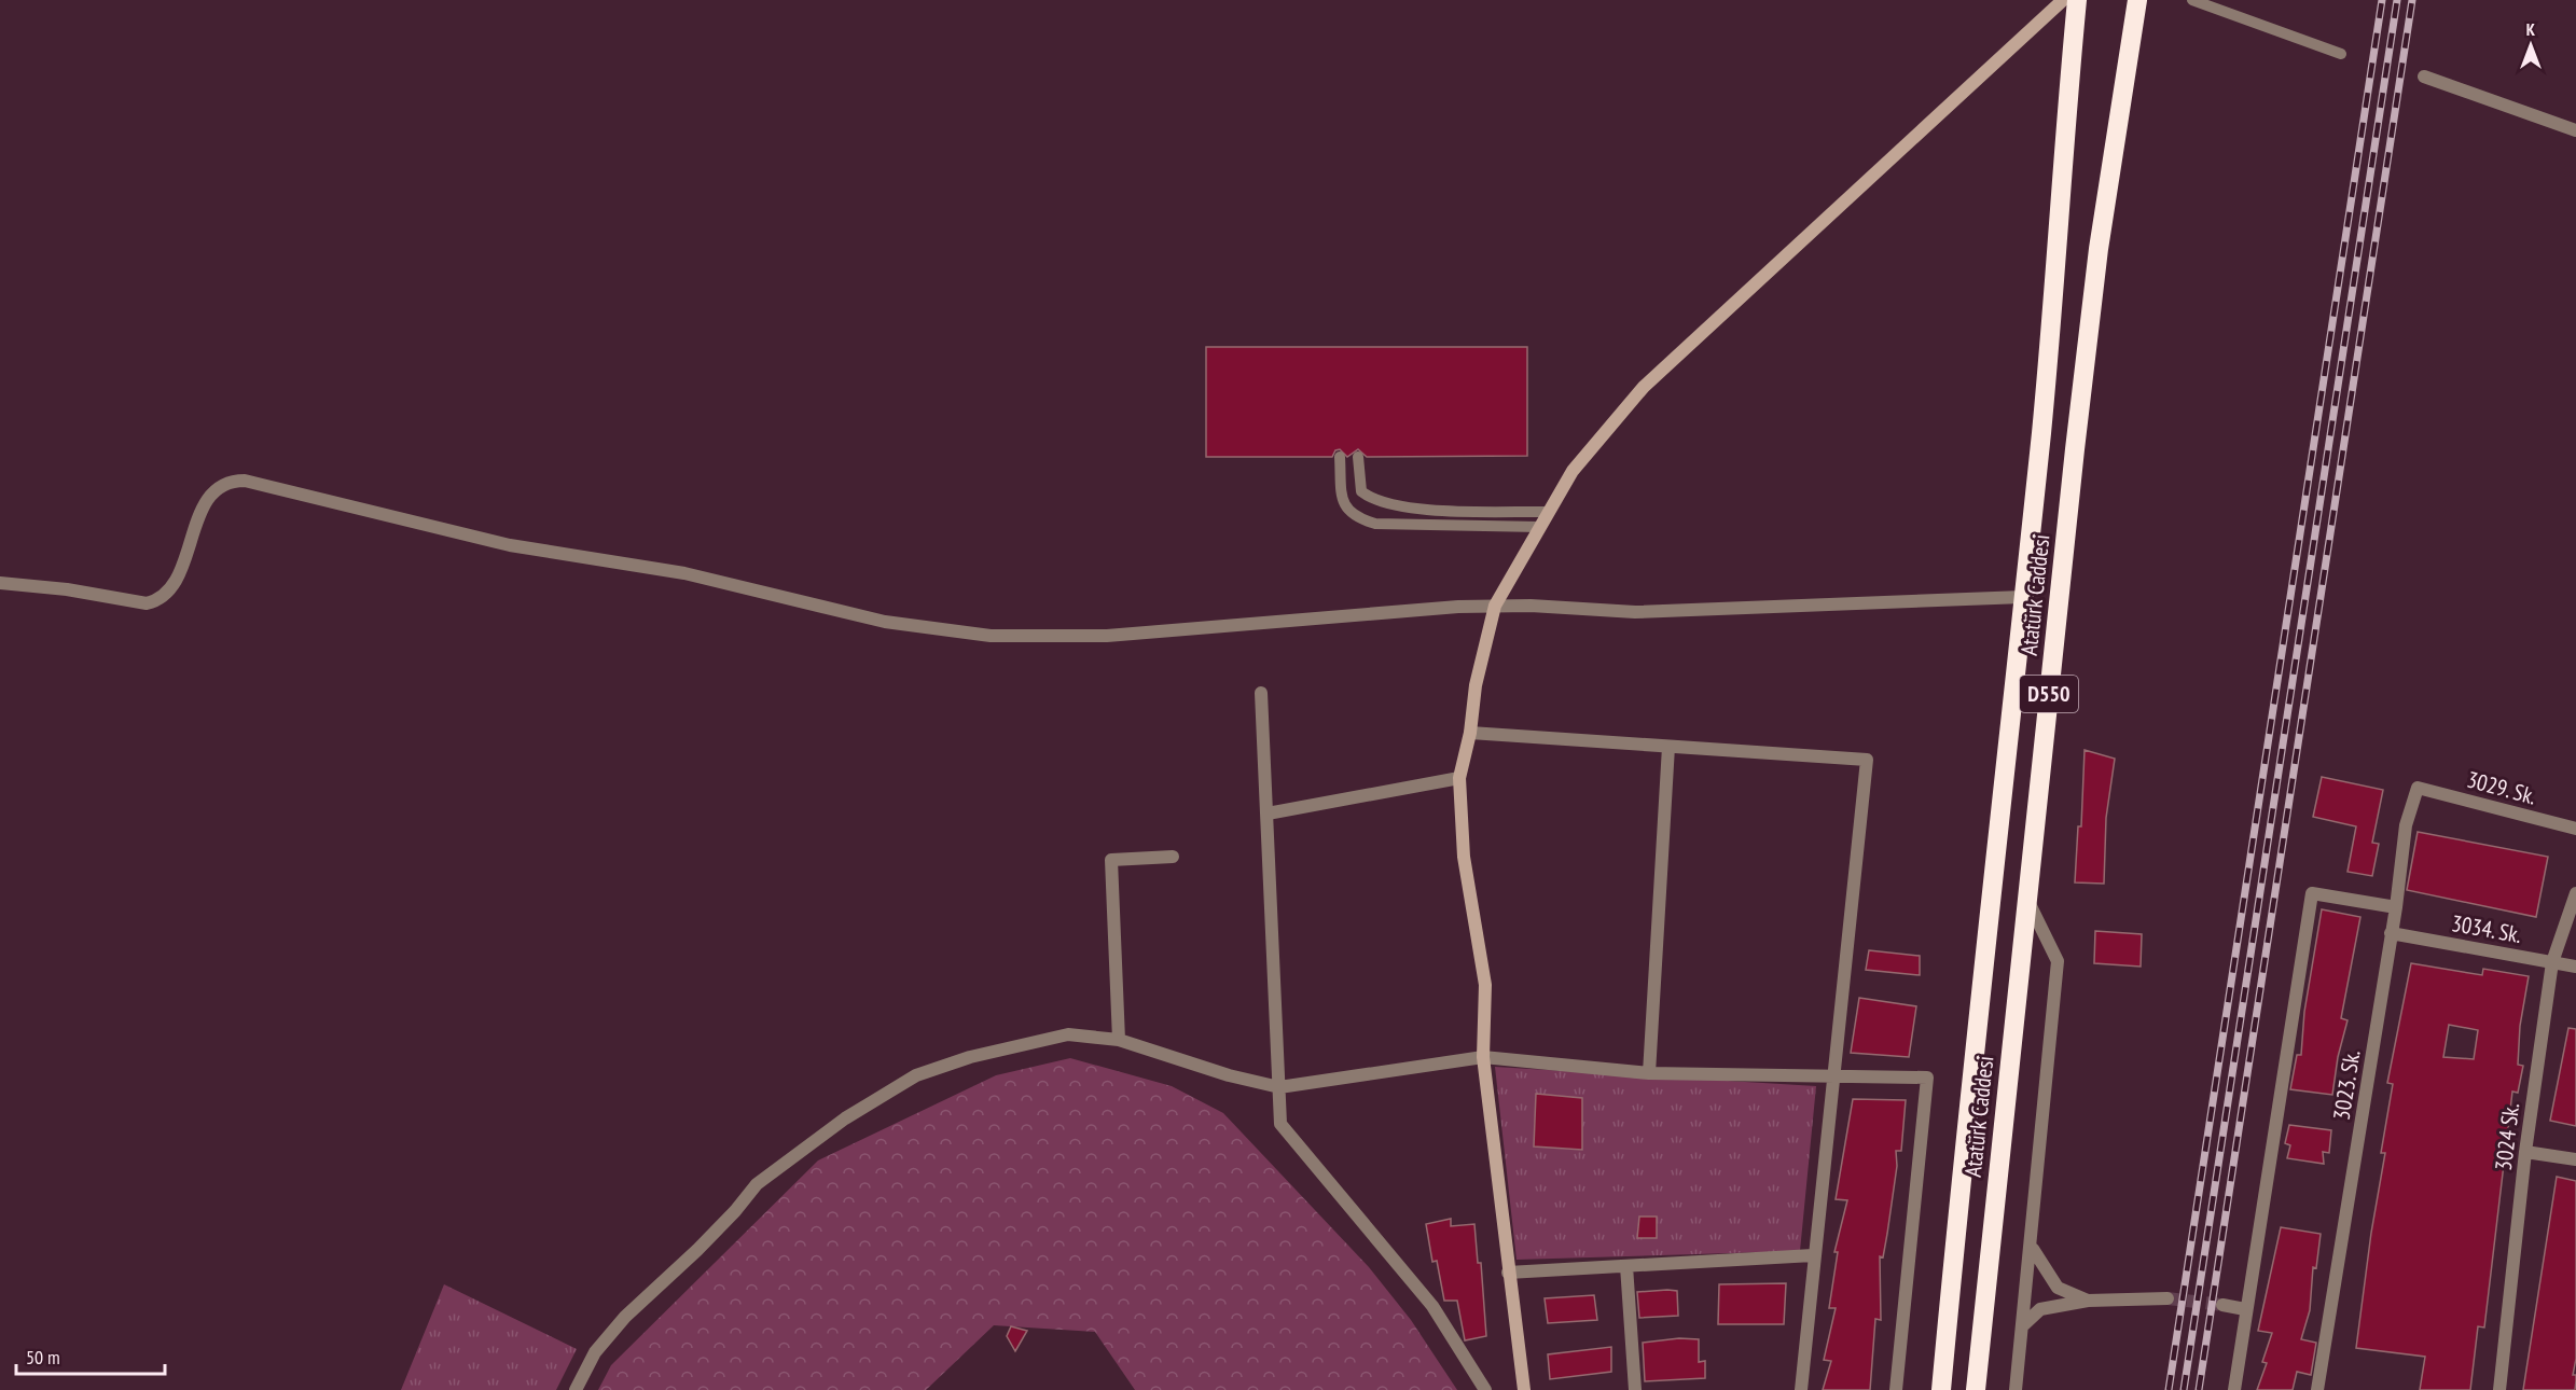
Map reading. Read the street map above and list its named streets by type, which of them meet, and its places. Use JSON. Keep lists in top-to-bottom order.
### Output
{
  "streets": {
    "highway": ["Atatürk Caddesi", "D550"],
    "street": [
      "3029. Sk.",
      "3034. Sk.",
      "3023. Sk.",
      "3024 Sk."
    ]
  },
  "crossings": [
    ["3029. Sk.", "3023. Sk."],
    ["3034. Sk.", "3023. Sk."],
    ["3034. Sk.", "3024 Sk."]
  ],
  "scale_bar": "50 m",
  "north": "top"
}
